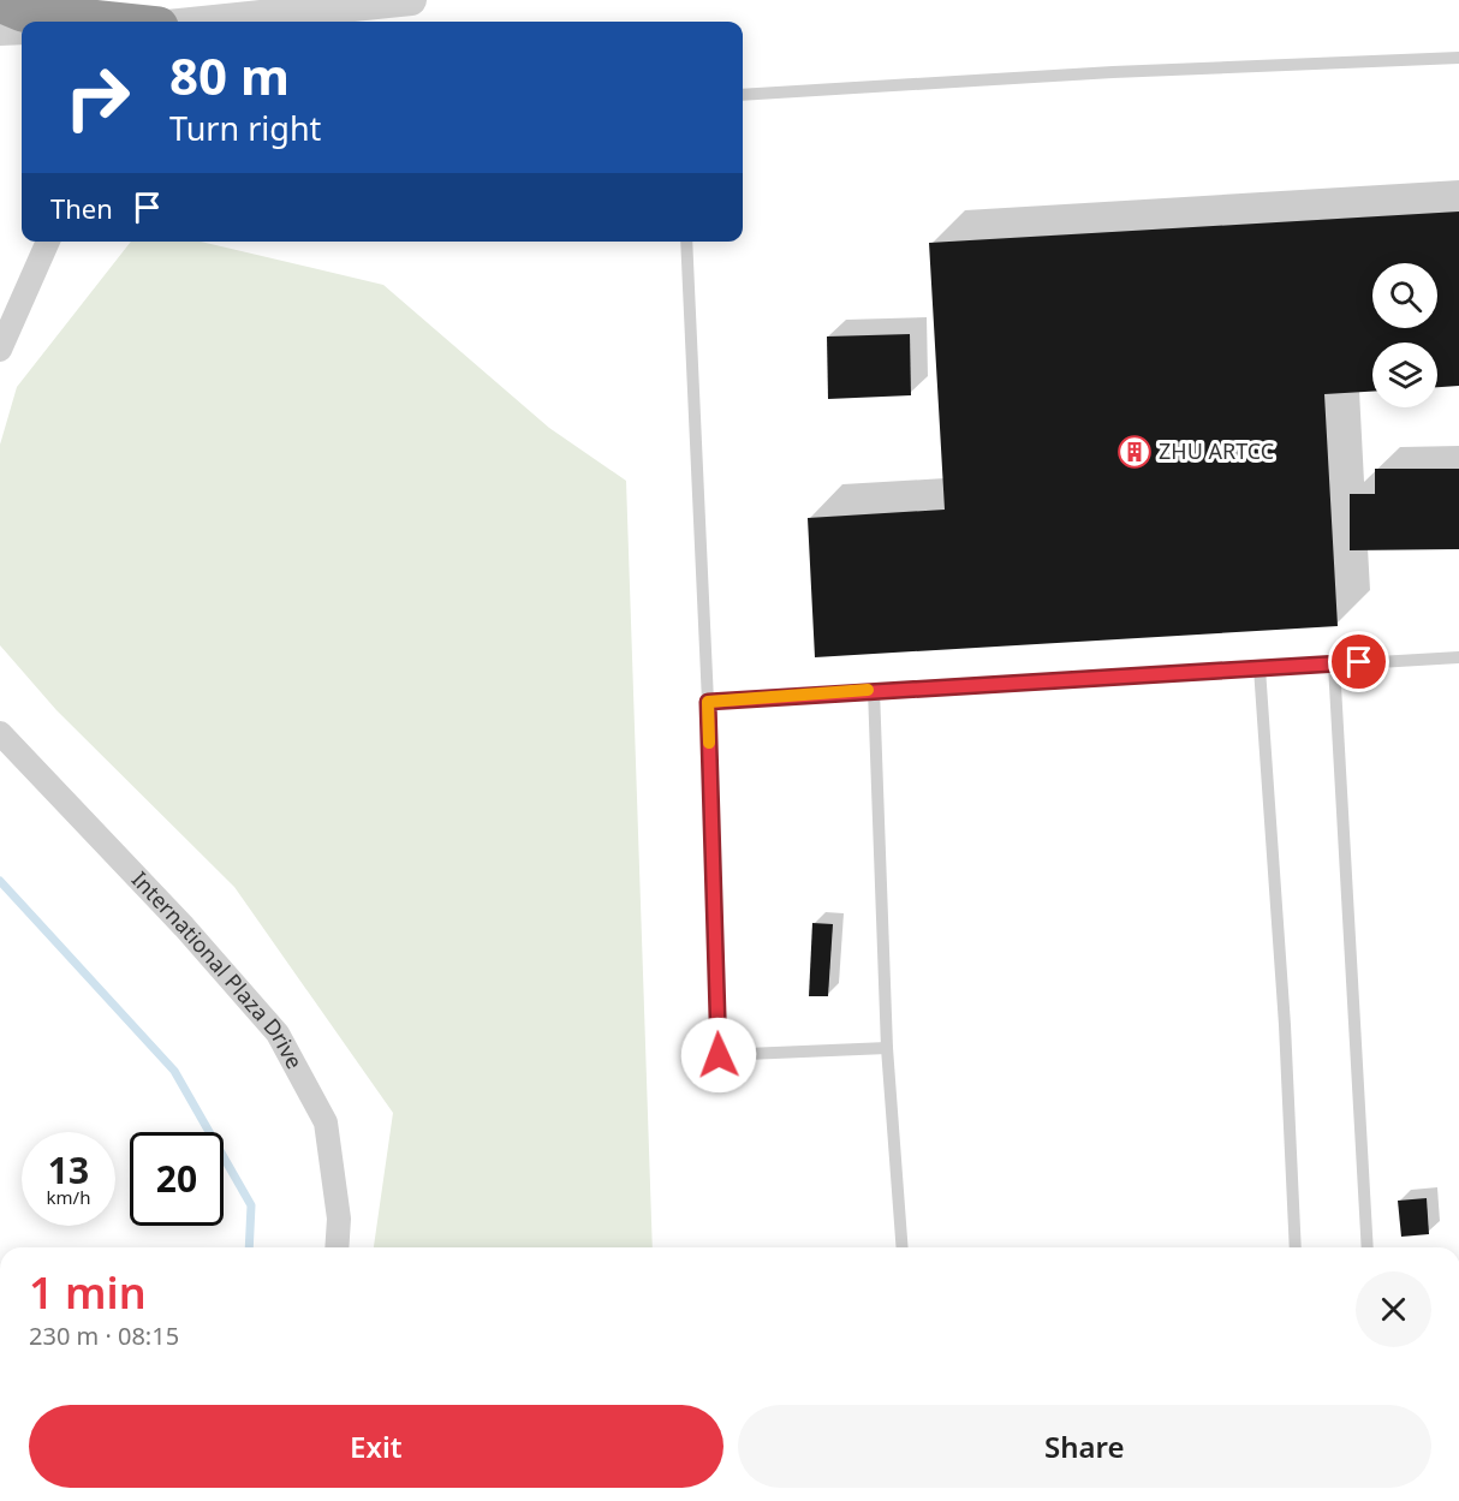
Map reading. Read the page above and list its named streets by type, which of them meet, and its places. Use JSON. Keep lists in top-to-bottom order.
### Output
{
  "streets": {
    "street": ["International Plaza Drive"]
  },
  "places": {
    "building": ["ZHU ARTCC"]
  },
  "page": {
    "turn": ["80 m", "Turn right"],
    "then": "Then",
    "speed": "13 km/h",
    "limit": "20",
    "heading": ["1 min", "230 m · 08:15"],
    "buttons": ["Exit", "Share"]
  }
}
